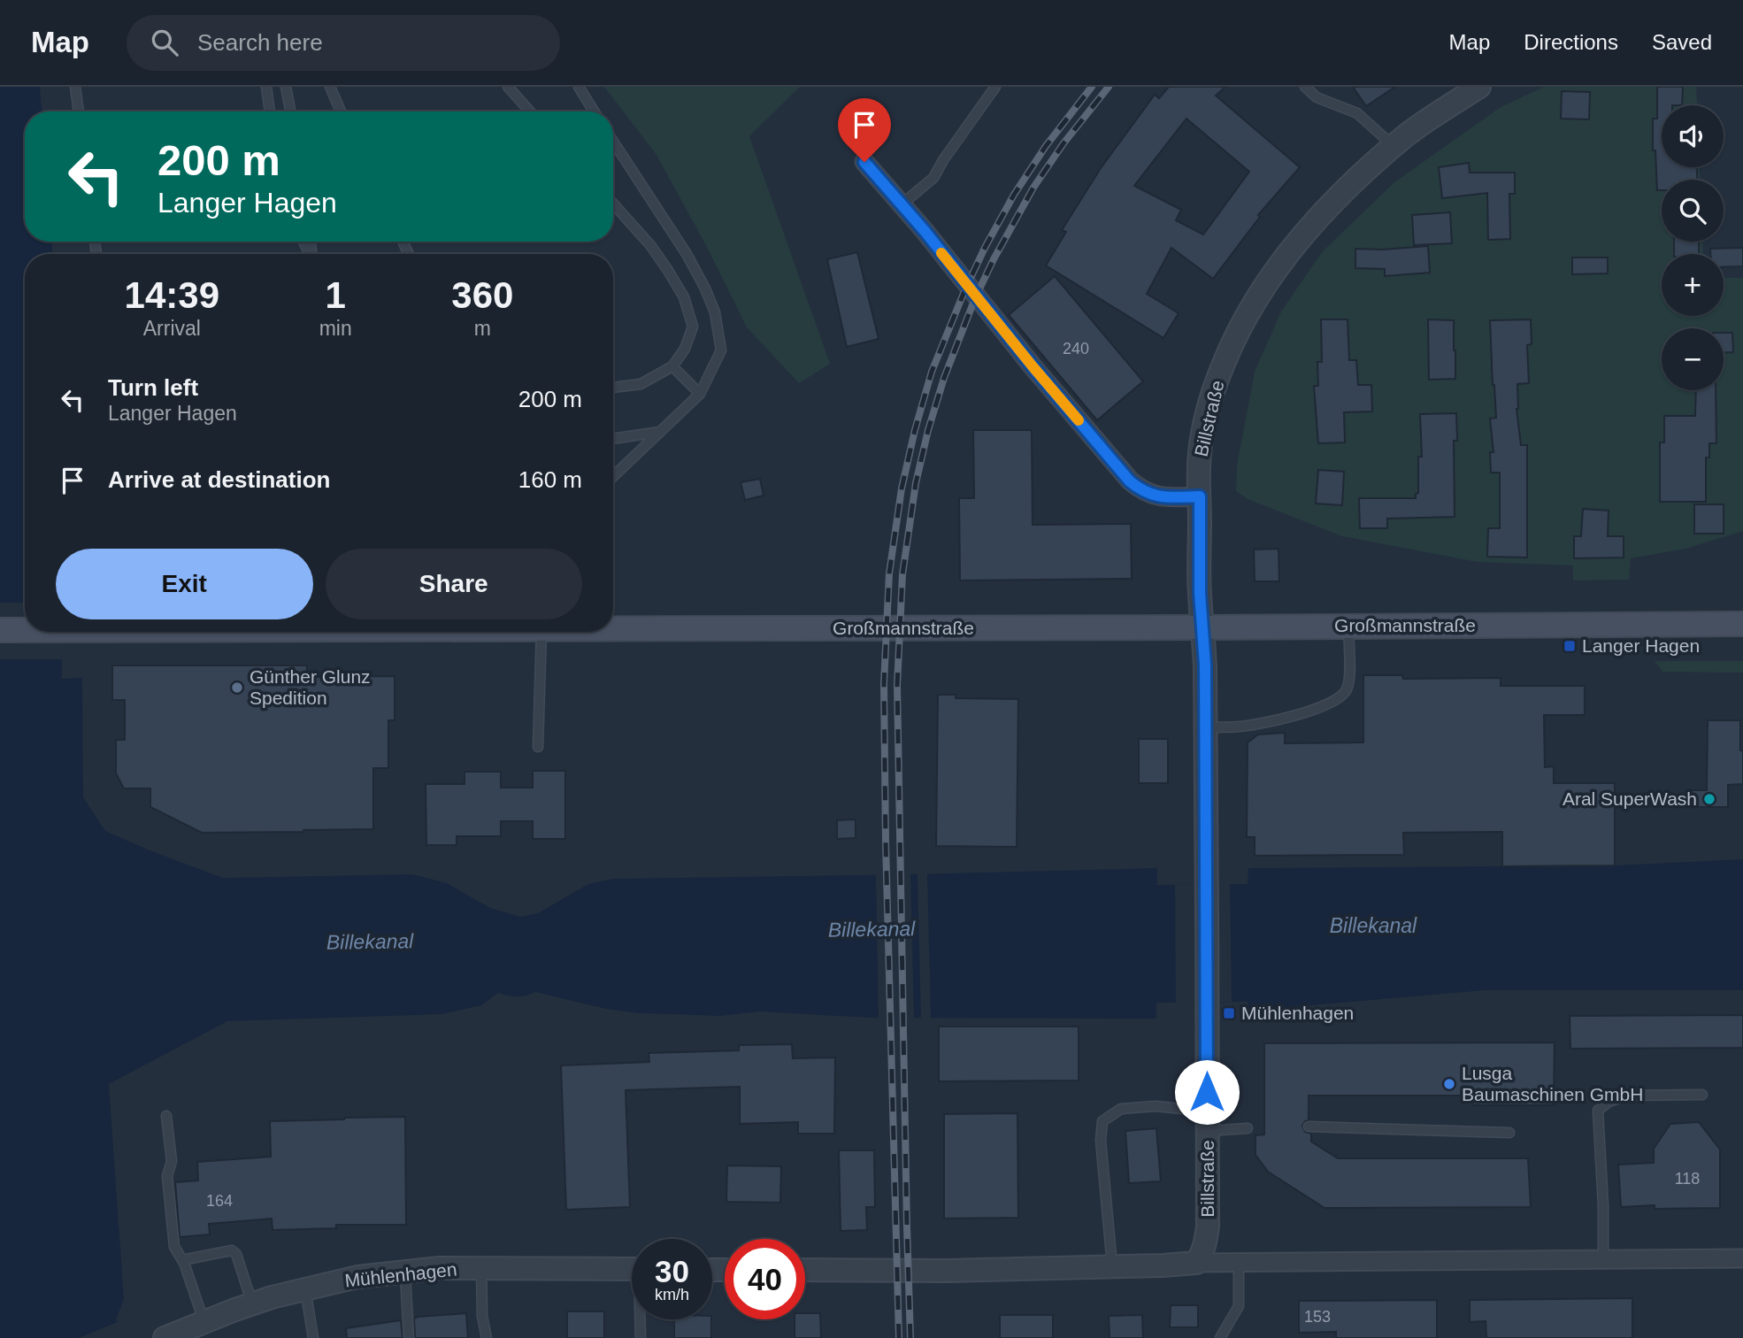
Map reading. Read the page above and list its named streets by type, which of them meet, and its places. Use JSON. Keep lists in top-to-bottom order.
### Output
{
  "streets": {
    "main road": ["Großmannstraße"],
    "street": ["Billstraße", "Mühlenhagen"]
  },
  "crossings": [
    ["Billstraße", "Großmannstraße"]
  ],
  "water": ["Billekanal"],
  "places": {
    "transit": ["Langer Hagen", "Mühlenhagen"],
    "other": ["Günther Glunz Spedition", "Aral SuperWash", "Lusga Baumaschinen GmbH"]
  },
  "house_numbers": [
    "240",
    "118",
    "164",
    "153"
  ],
  "page": {
    "header": "Map",
    "search": "Search here",
    "nav": ["Map", "Directions", "Saved"],
    "map_buttons": ["+", "−"],
    "turn": ["200 m", "Langer Hagen"],
    "eta": [
      "14:39",
      "Arrival",
      "1",
      "min",
      "360",
      "m"
    ],
    "list": [
      {
        "name": "Turn left",
        "note": "Langer Hagen",
        "value": "200 m"
      },
      {
        "name": "Arrive at destination",
        "value": "160 m"
      }
    ],
    "buttons": ["Exit", "Share"],
    "speed": "30 km/h",
    "limit": "40"
  }
}
